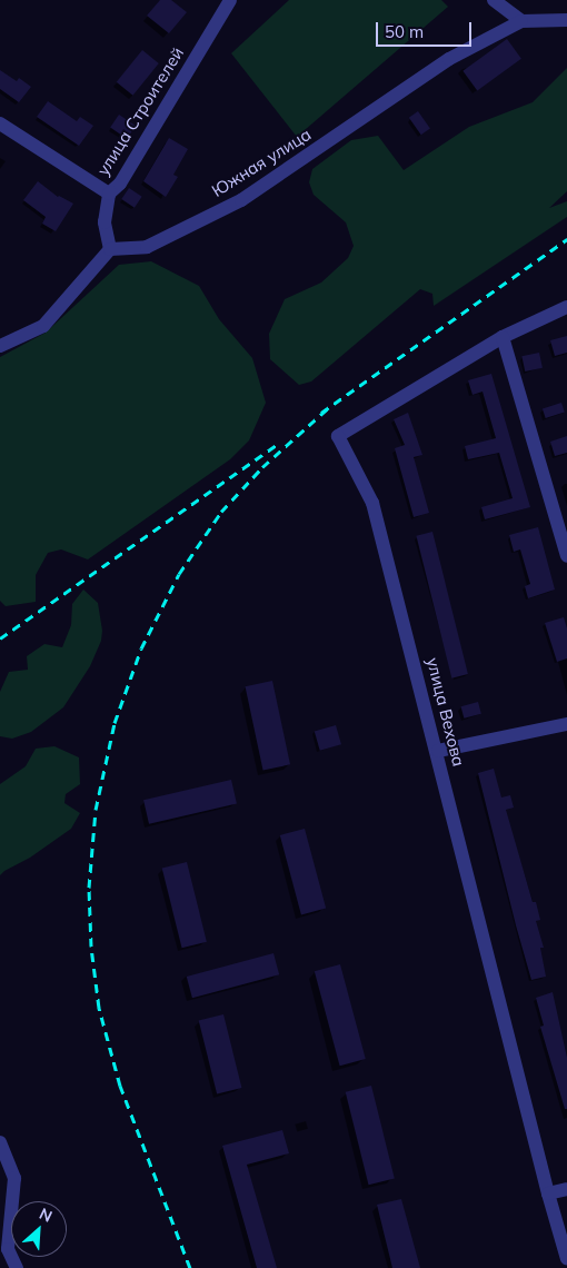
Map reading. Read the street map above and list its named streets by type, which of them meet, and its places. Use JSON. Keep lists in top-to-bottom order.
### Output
{
  "streets": {
    "street": ["улица Строителей", "Южная улица", "улица Вехова"]
  },
  "crossings": [
    ["улица Строителей", "Южная улица"]
  ],
  "scale_bar": "50 m",
  "north": "top right"
}
